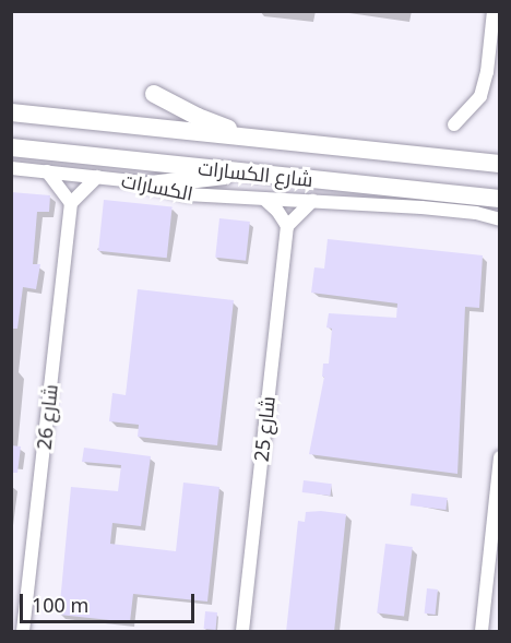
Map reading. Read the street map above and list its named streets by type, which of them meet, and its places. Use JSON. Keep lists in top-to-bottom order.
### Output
{
  "streets": {
    "street": [
      "شارع الكسارات",
      "الكسارات",
      "شارع 26",
      "شارع 25"
    ]
  },
  "scale_bar": "100 m"
}
